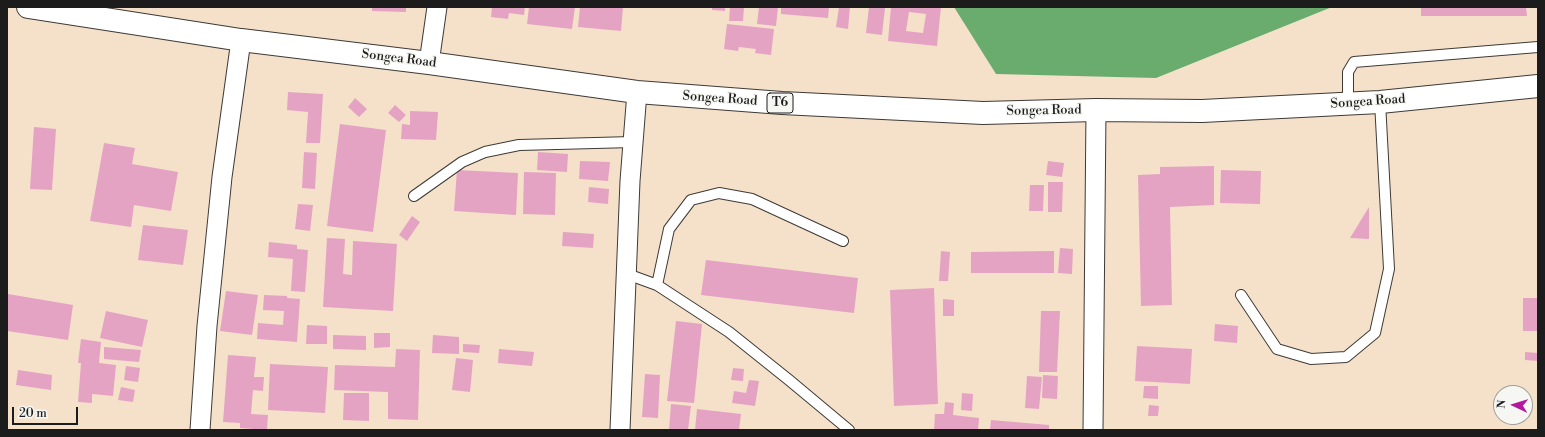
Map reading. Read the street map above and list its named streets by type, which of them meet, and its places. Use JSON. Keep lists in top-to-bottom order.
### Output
{
  "streets": {
    "highway": ["Songea Road", "T6"]
  },
  "scale_bar": "20 m",
  "north": "left"
}
